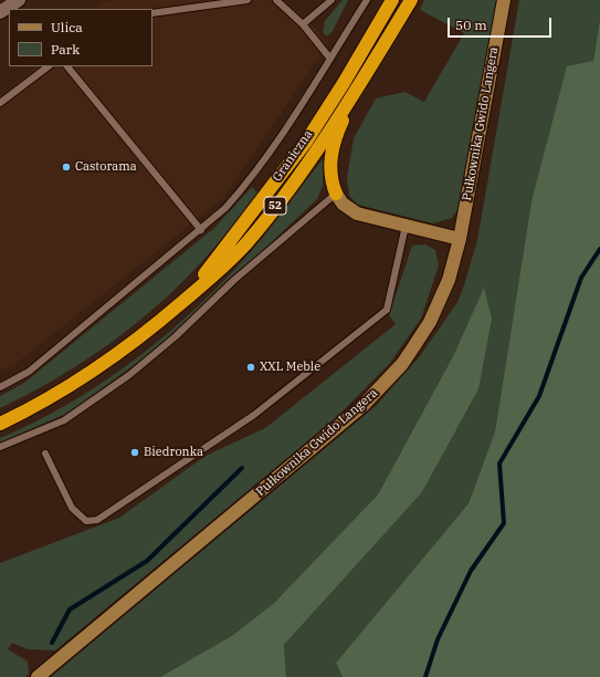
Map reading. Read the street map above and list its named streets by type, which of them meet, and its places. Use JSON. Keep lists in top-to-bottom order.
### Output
{
  "streets": {
    "highway": ["Graniczna", "52"],
    "street": ["Pułkownika Gwido Langera"]
  },
  "places": ["Castorama", "XXL Meble", "Biedronka"],
  "legend": ["Ulica", "Park"],
  "scale_bar": "50 m"
}
